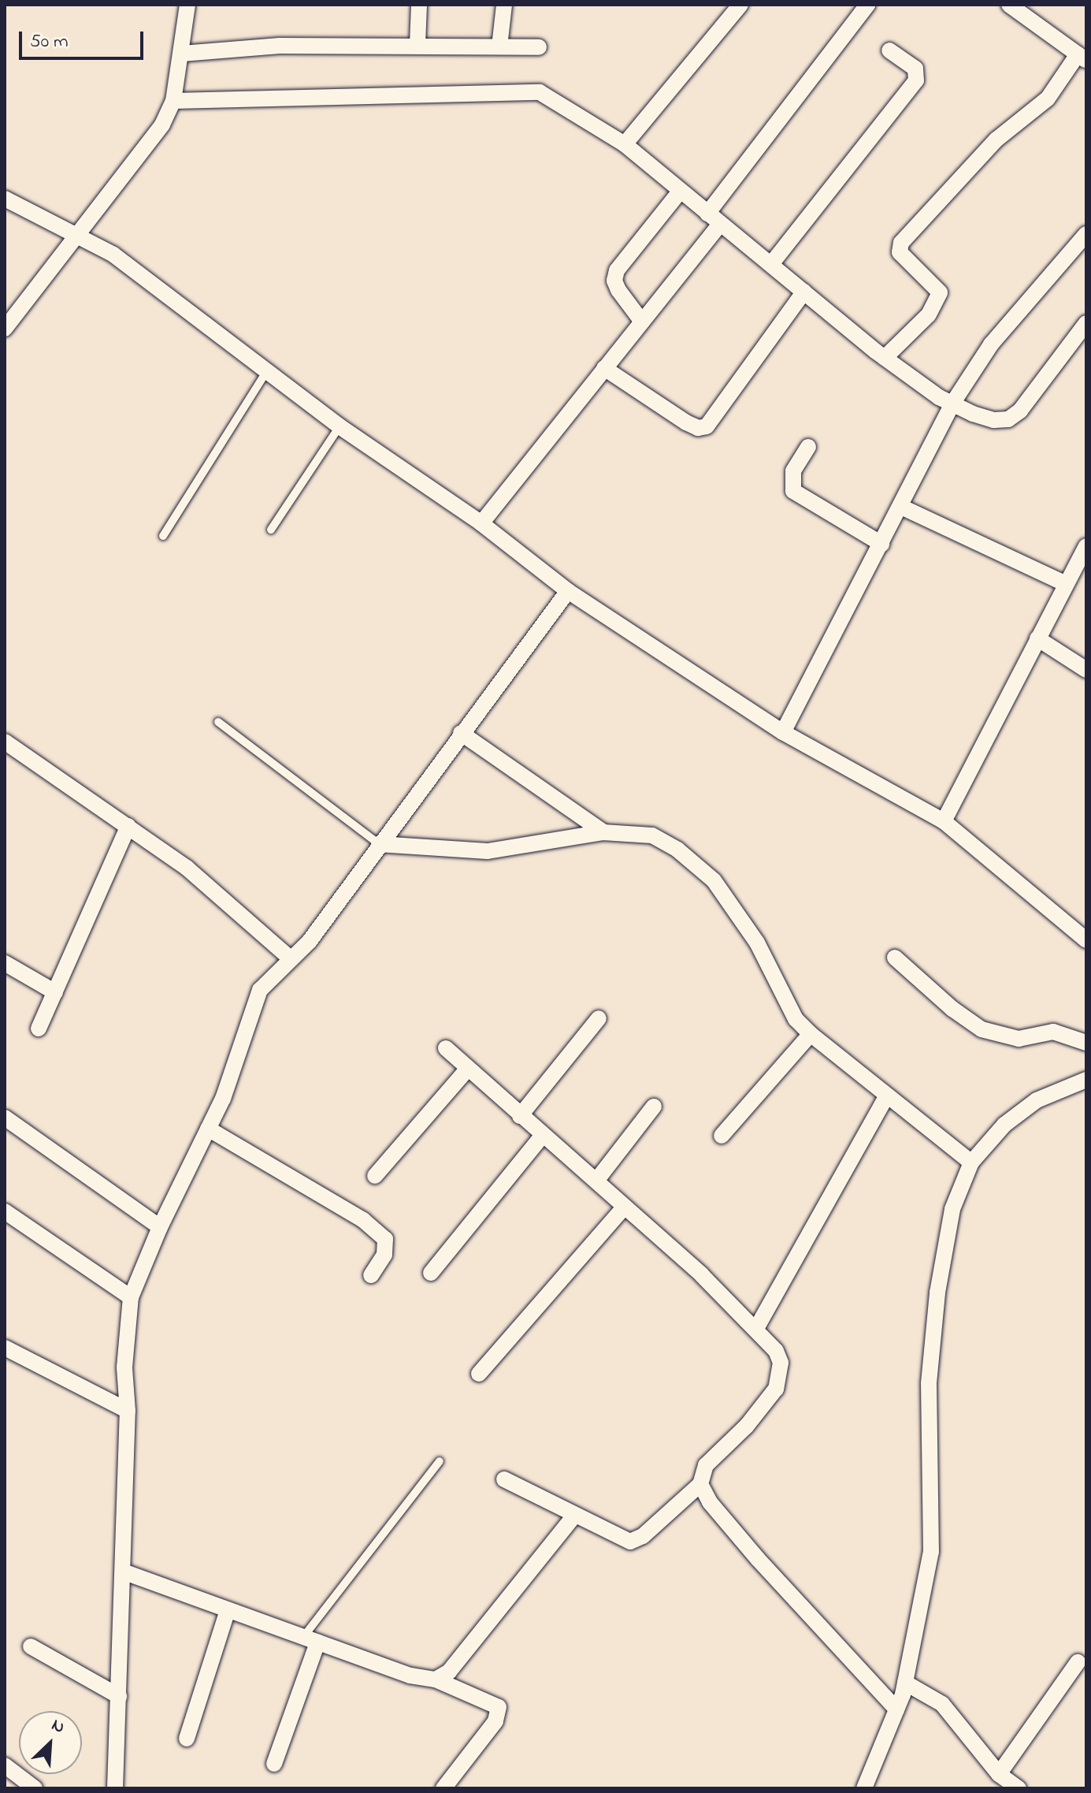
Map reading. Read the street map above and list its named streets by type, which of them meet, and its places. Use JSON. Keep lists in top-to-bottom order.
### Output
{
  "scale_bar": "50 m",
  "north": "top right"
}
